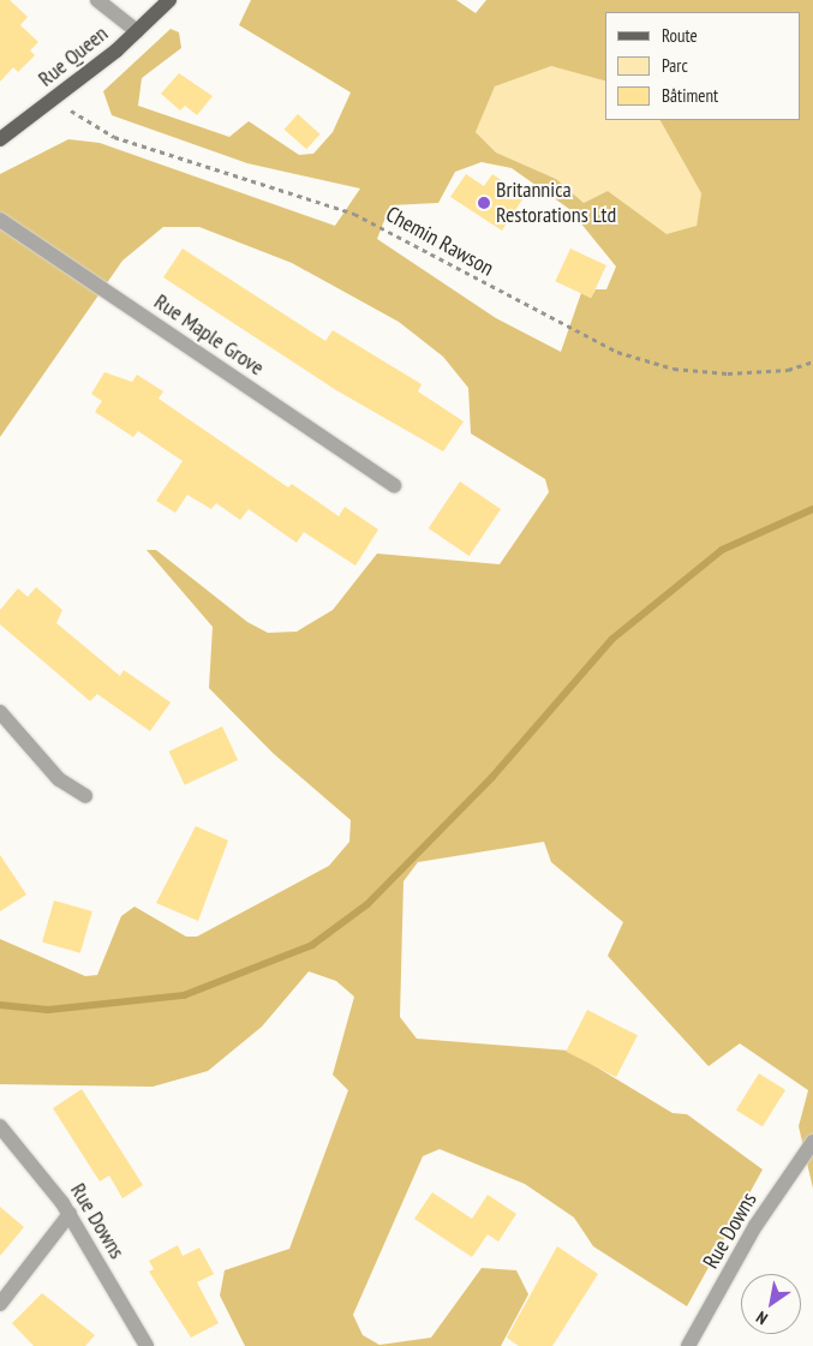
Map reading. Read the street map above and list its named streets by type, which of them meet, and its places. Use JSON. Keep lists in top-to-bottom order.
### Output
{
  "streets": {
    "main road": ["Rue Queen"],
    "street": ["Rue Maple Grove", "Rue Downs"],
    "path": ["Chemin Rawson"]
  },
  "crossings": [
    ["Rue Queen", "Chemin Rawson"]
  ],
  "places": ["Britannica Restorations Ltd"],
  "legend": ["Route", "Parc", "Bâtiment"],
  "north": "bottom left"
}
